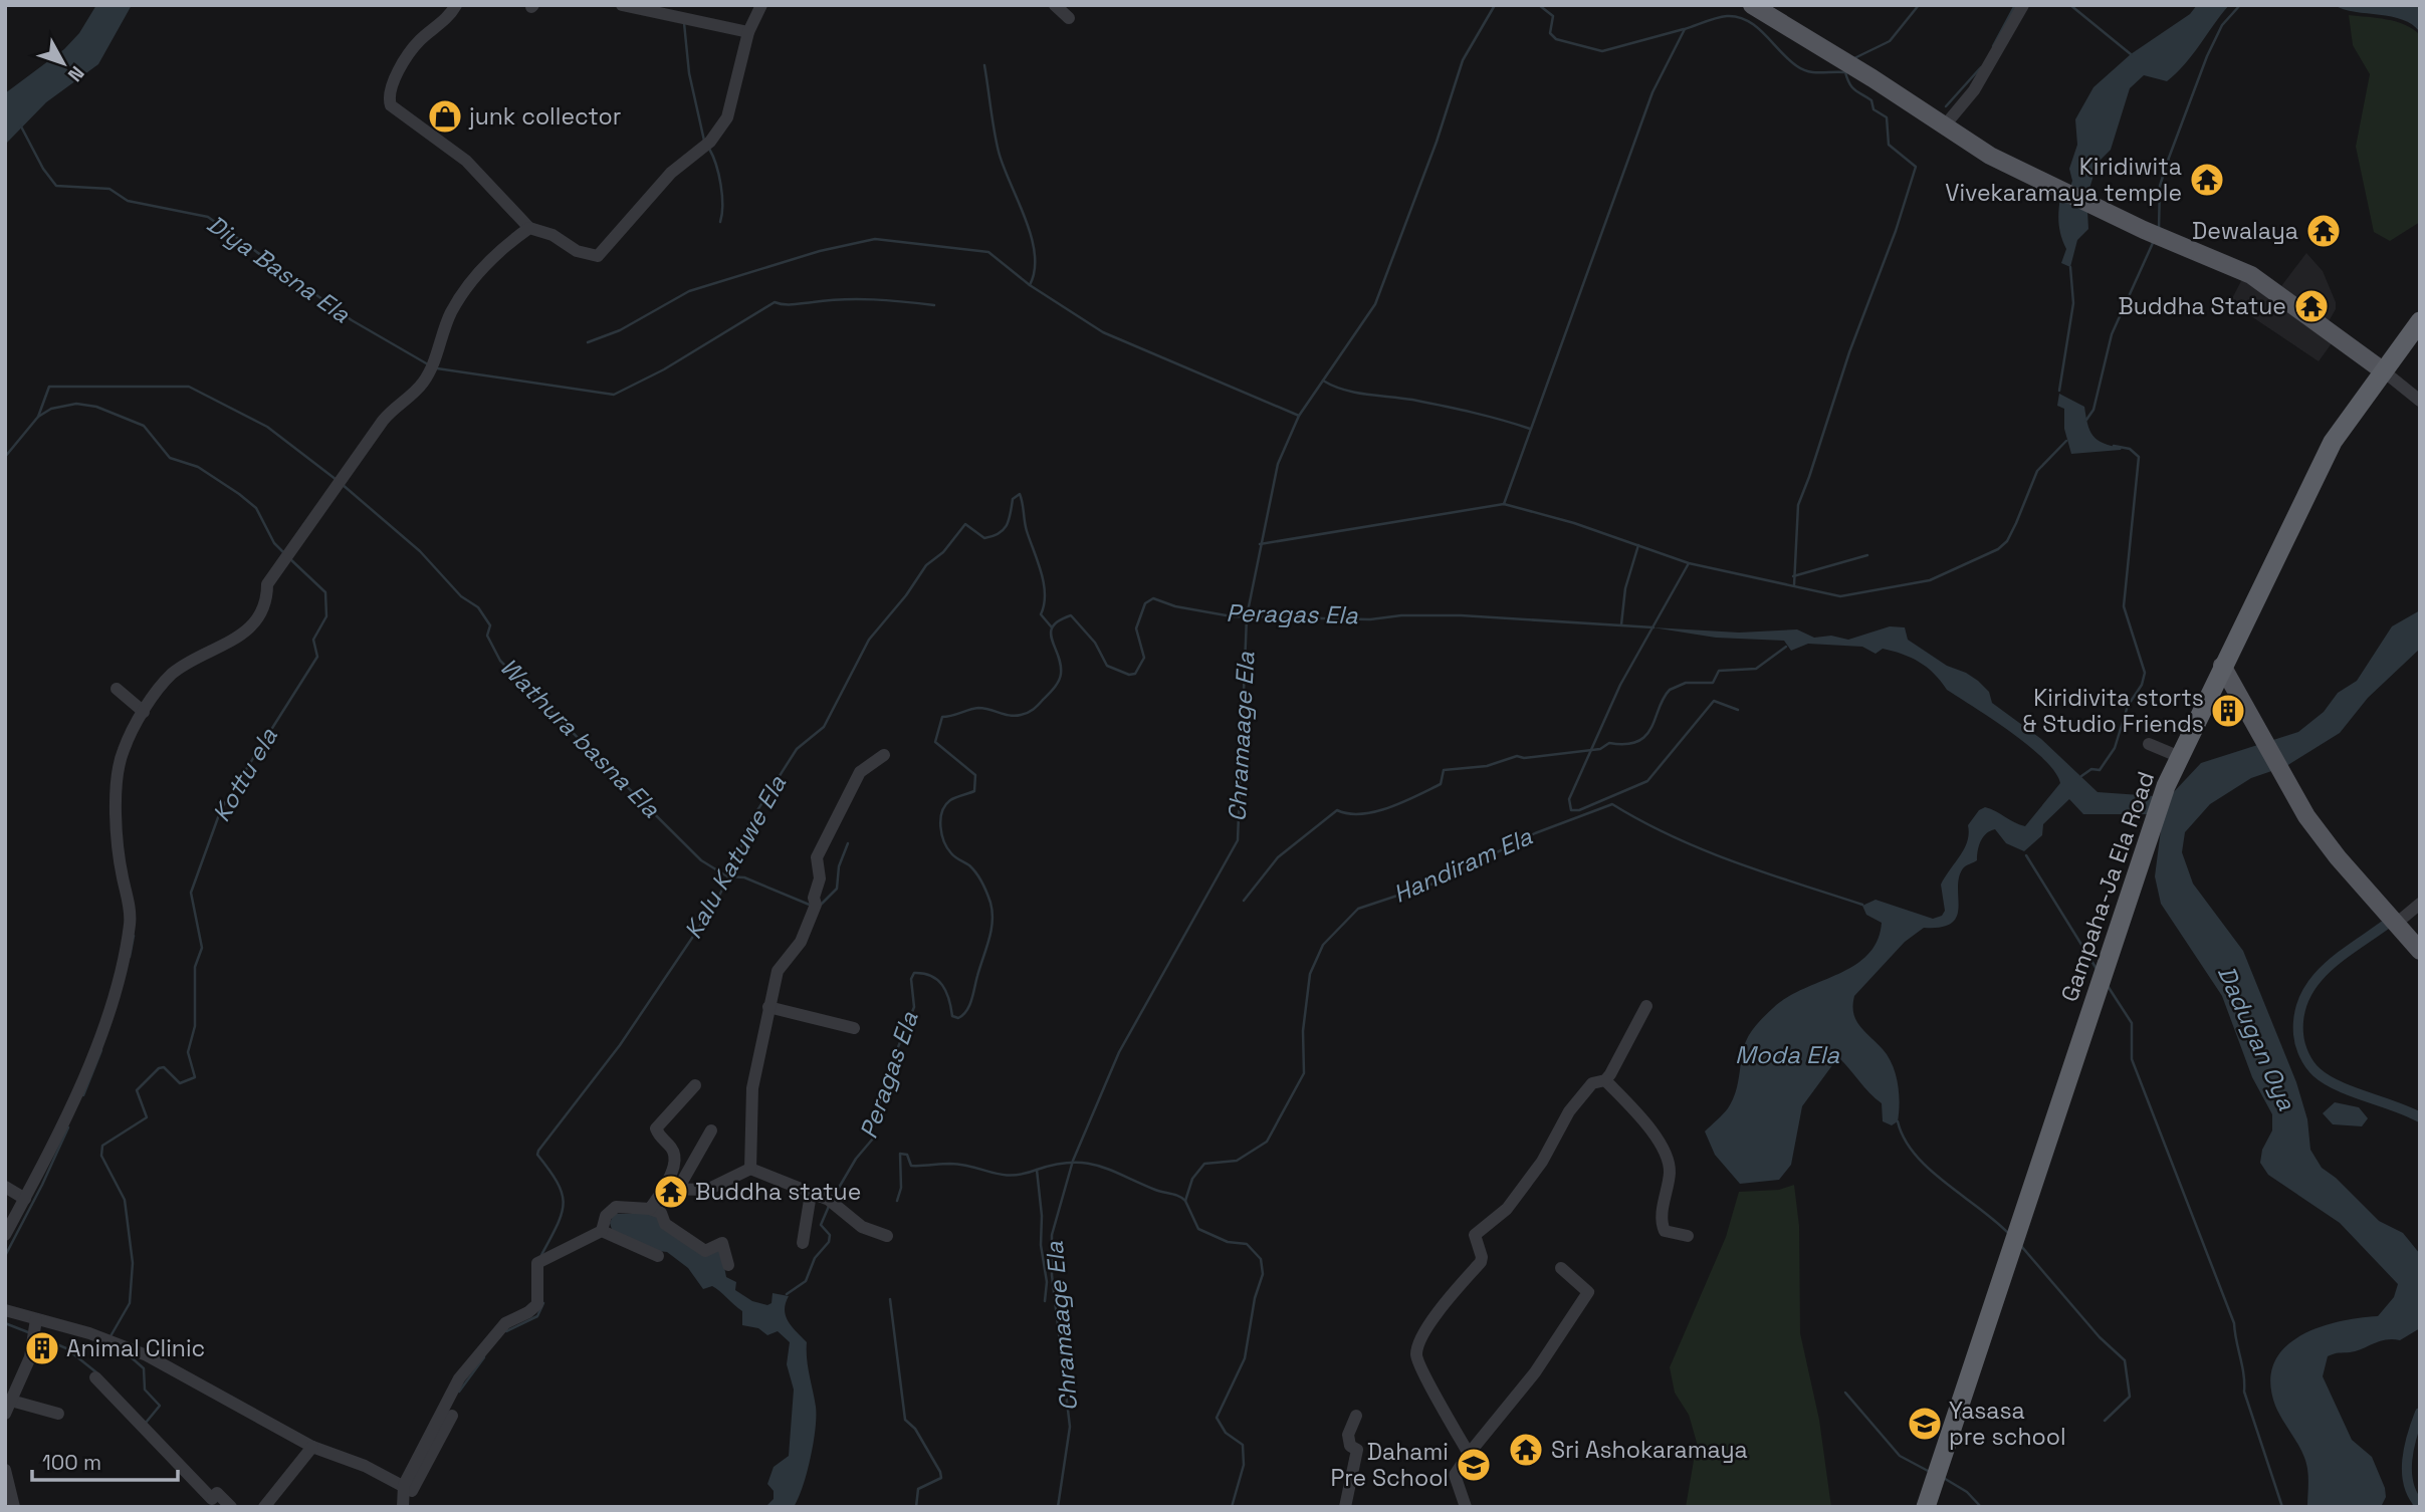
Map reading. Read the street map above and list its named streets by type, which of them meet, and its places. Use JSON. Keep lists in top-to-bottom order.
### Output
{
  "streets": {
    "highway": ["Gampaha-Ja Ela Road"]
  },
  "water": [
    "Diya Basna Ela",
    "Peragas Ela",
    "Chramaage Ela",
    "Wathura basna Ela",
    "Kottu ela",
    "Kalu Katuwe Ela",
    "Handiram Ela",
    "Dadugan Oya",
    "Moda Ela"
  ],
  "places": {
    "shop": ["junk collector"],
    "temple": [
      "Kiridiwita Vivekaramaya temple",
      "Dewalaya",
      "Buddha Statue",
      "Buddha statue",
      "Sri Ashokaramaya"
    ],
    "building": ["Kiridivita storts & Studio Friends", "Animal Clinic"],
    "school or university": ["Yasasa pre school", "Dahami Pre School"]
  },
  "scale_bar": "100 m",
  "north": "bottom right"
}
